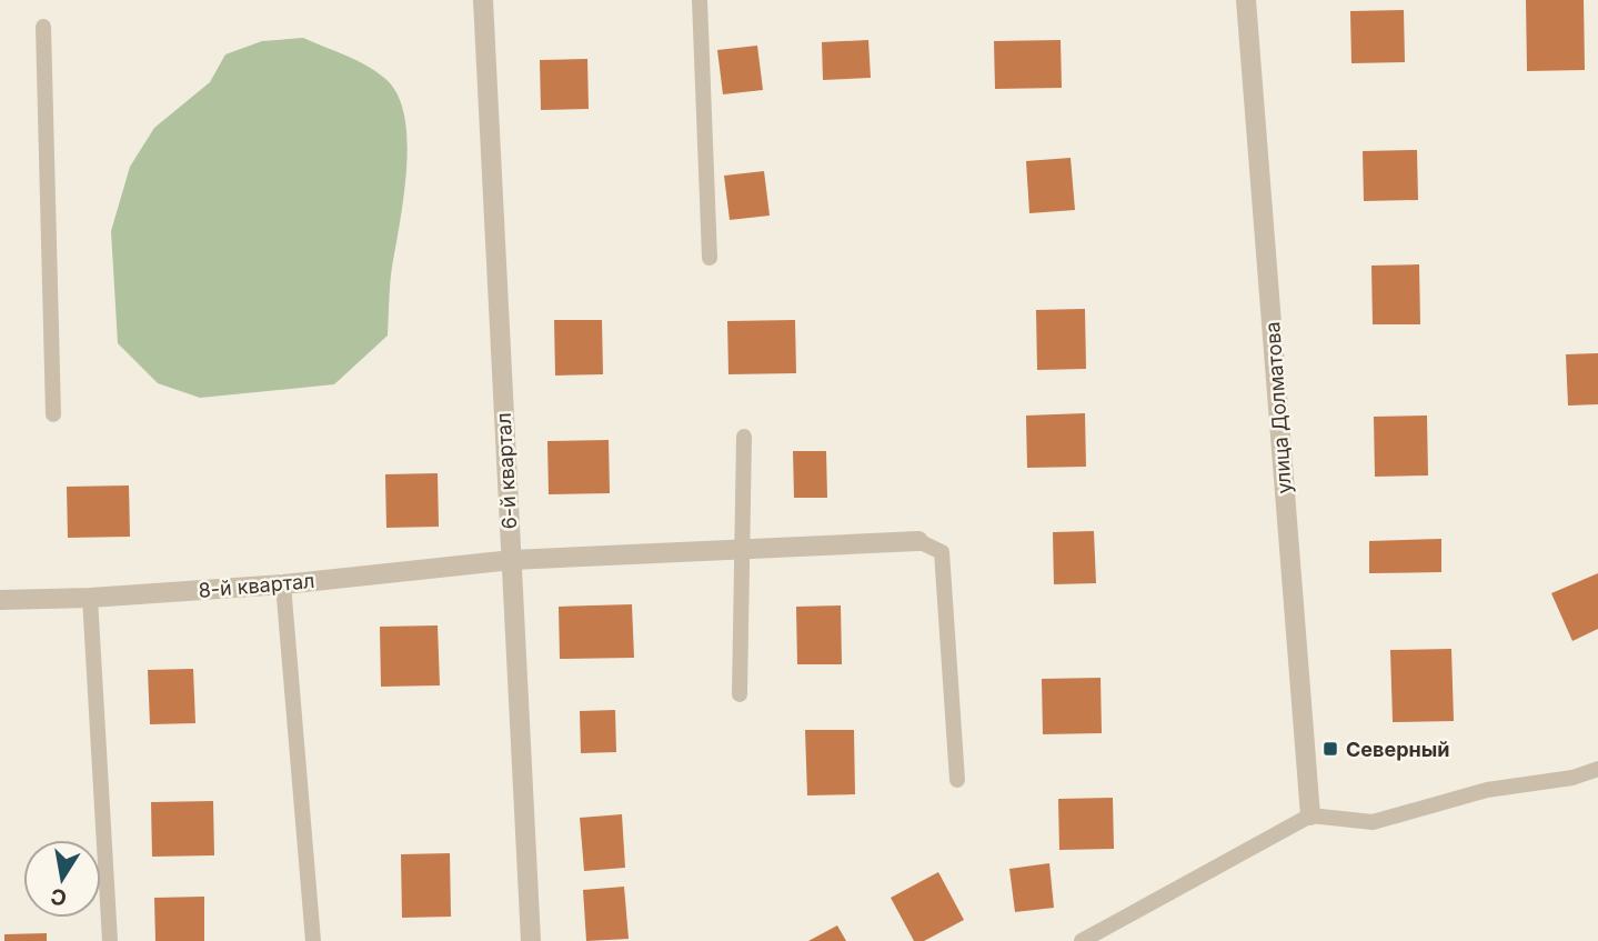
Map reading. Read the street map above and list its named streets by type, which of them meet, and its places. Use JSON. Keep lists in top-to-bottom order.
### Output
{
  "streets": {
    "street": ["улица Долматова", "6-й квартал", "8-й квартал"]
  },
  "crossings": [
    ["6-й квартал", "8-й квартал"]
  ],
  "places": {
    "transit": ["Северный"]
  },
  "north": "bottom"
}
